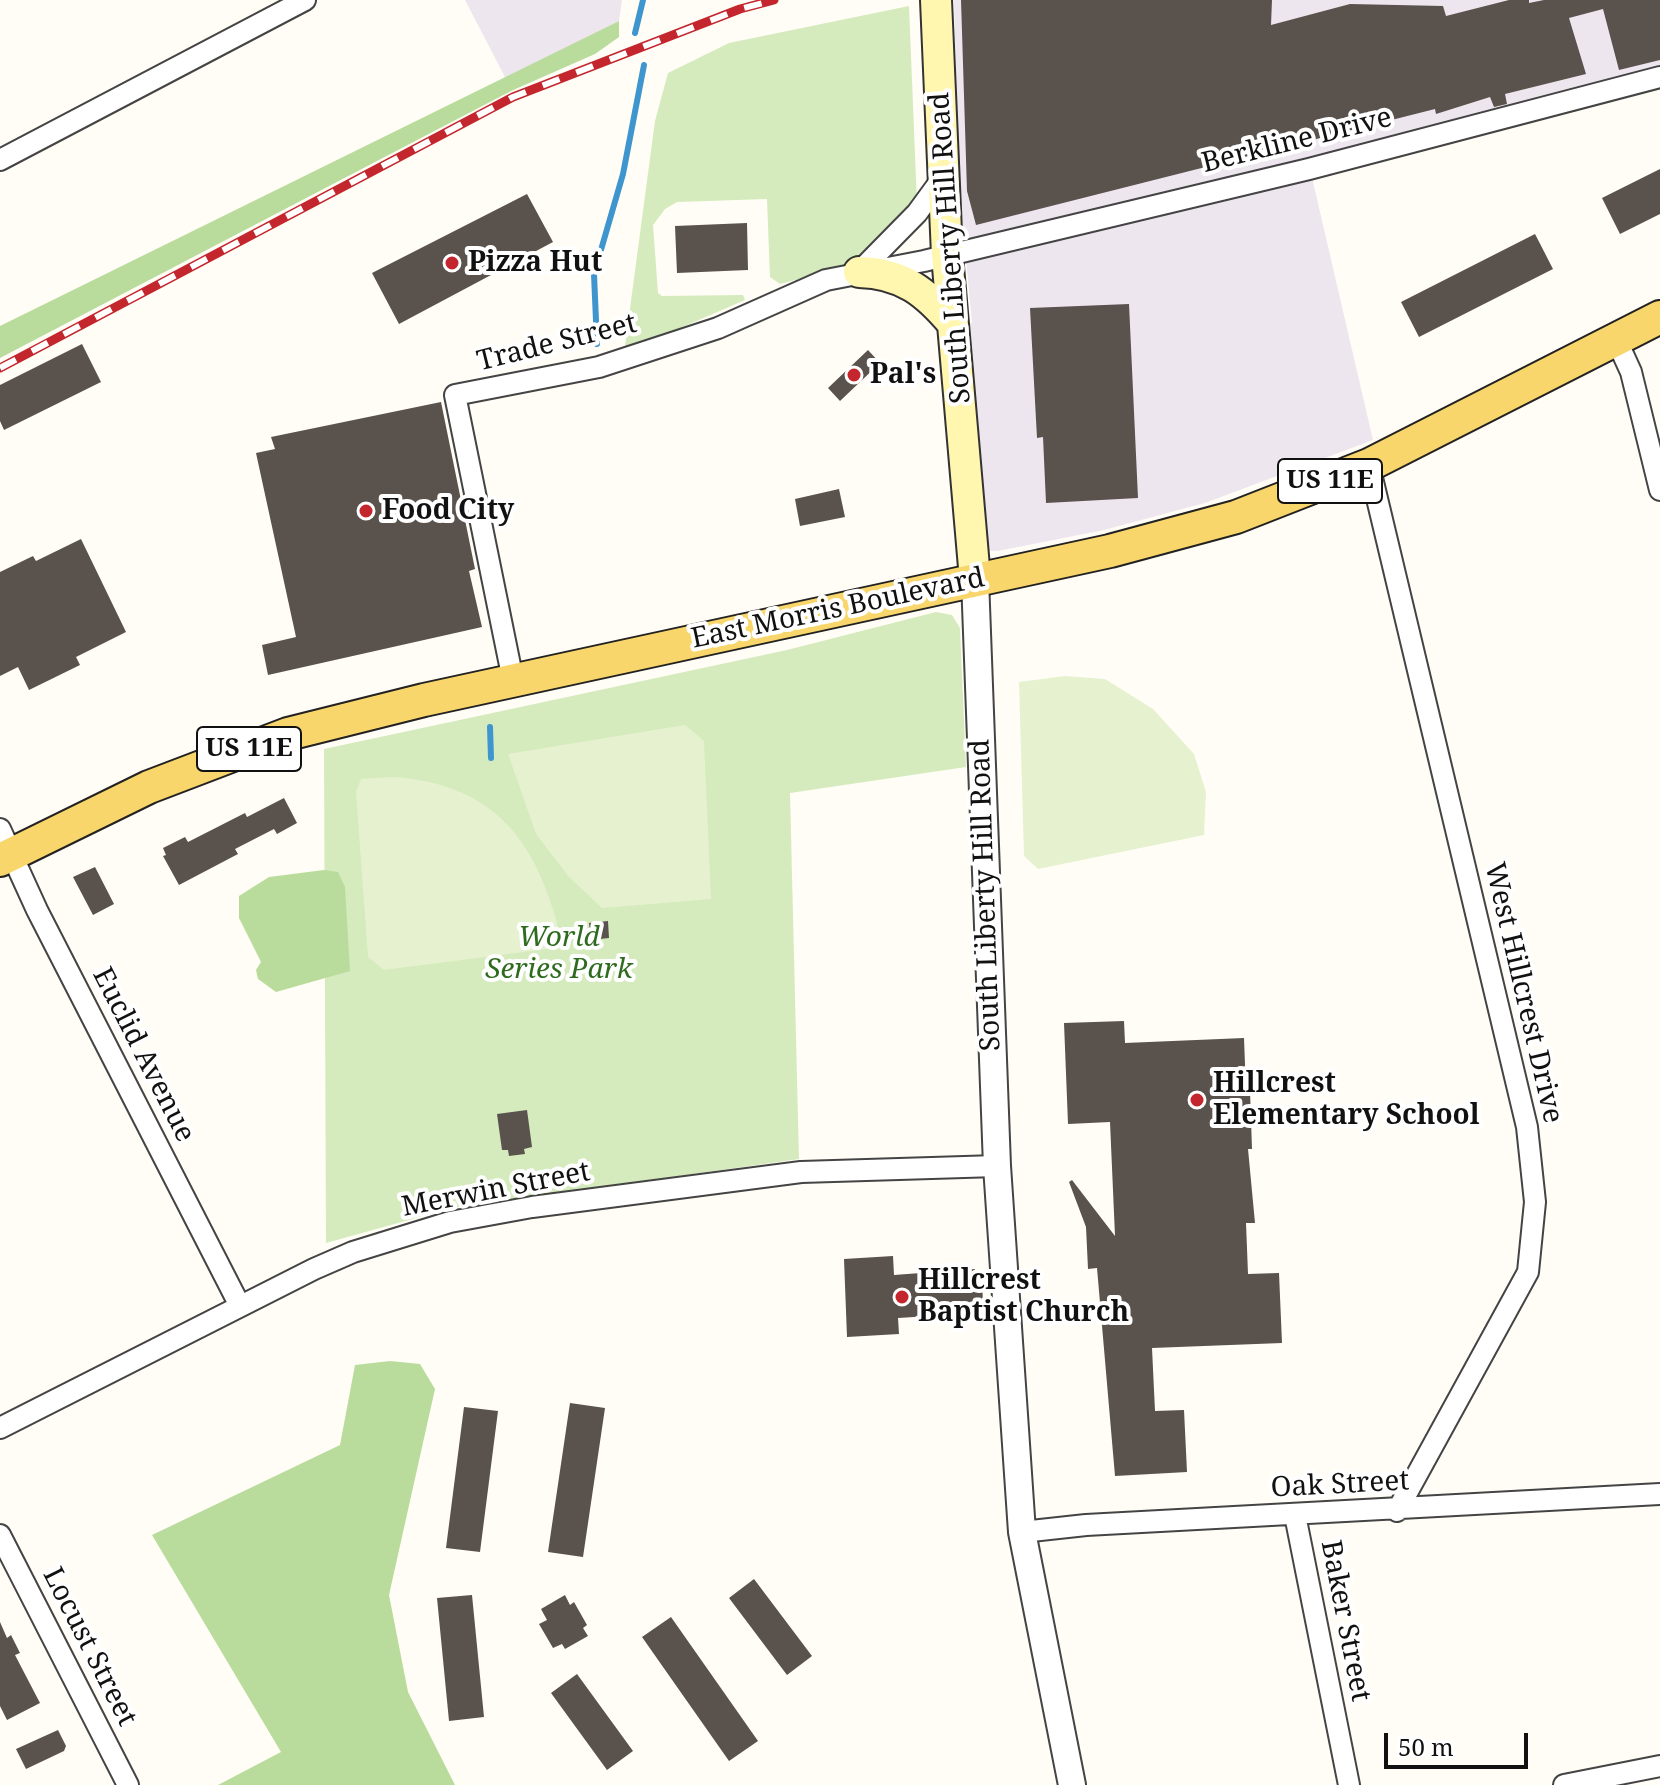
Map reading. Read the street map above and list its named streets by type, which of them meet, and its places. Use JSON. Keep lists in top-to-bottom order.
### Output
{
  "streets": {
    "main road": ["South Liberty Hill Road", "US 11E", "East Morris Boulevard"],
    "street": [
      "Berkline Drive",
      "Trade Street",
      "West Hillcrest Drive",
      "Euclid Avenue",
      "Merwin Street",
      "Oak Street",
      "Baker Street",
      "Locust Street"
    ]
  },
  "crossings": [
    ["Berkline Drive", "South Liberty Hill Road"],
    ["Berkline Drive", "Trade Street"],
    ["South Liberty Hill Road", "Trade Street"],
    ["South Liberty Hill Road", "East Morris Boulevard"],
    ["South Liberty Hill Road", "Merwin Street"],
    ["South Liberty Hill Road", "Oak Street"],
    ["Trade Street", "East Morris Boulevard"],
    ["East Morris Boulevard", "West Hillcrest Drive"],
    ["East Morris Boulevard", "Euclid Avenue"],
    ["West Hillcrest Drive", "Oak Street"],
    ["Euclid Avenue", "Merwin Street"],
    ["Oak Street", "Baker Street"]
  ],
  "parks": ["World Series Park"],
  "places": [
    "Pizza Hut",
    "Pal's",
    "Food City",
    "Hillcrest Elementary School",
    "Hillcrest Baptist Church"
  ],
  "scale_bar": "50 m"
}
